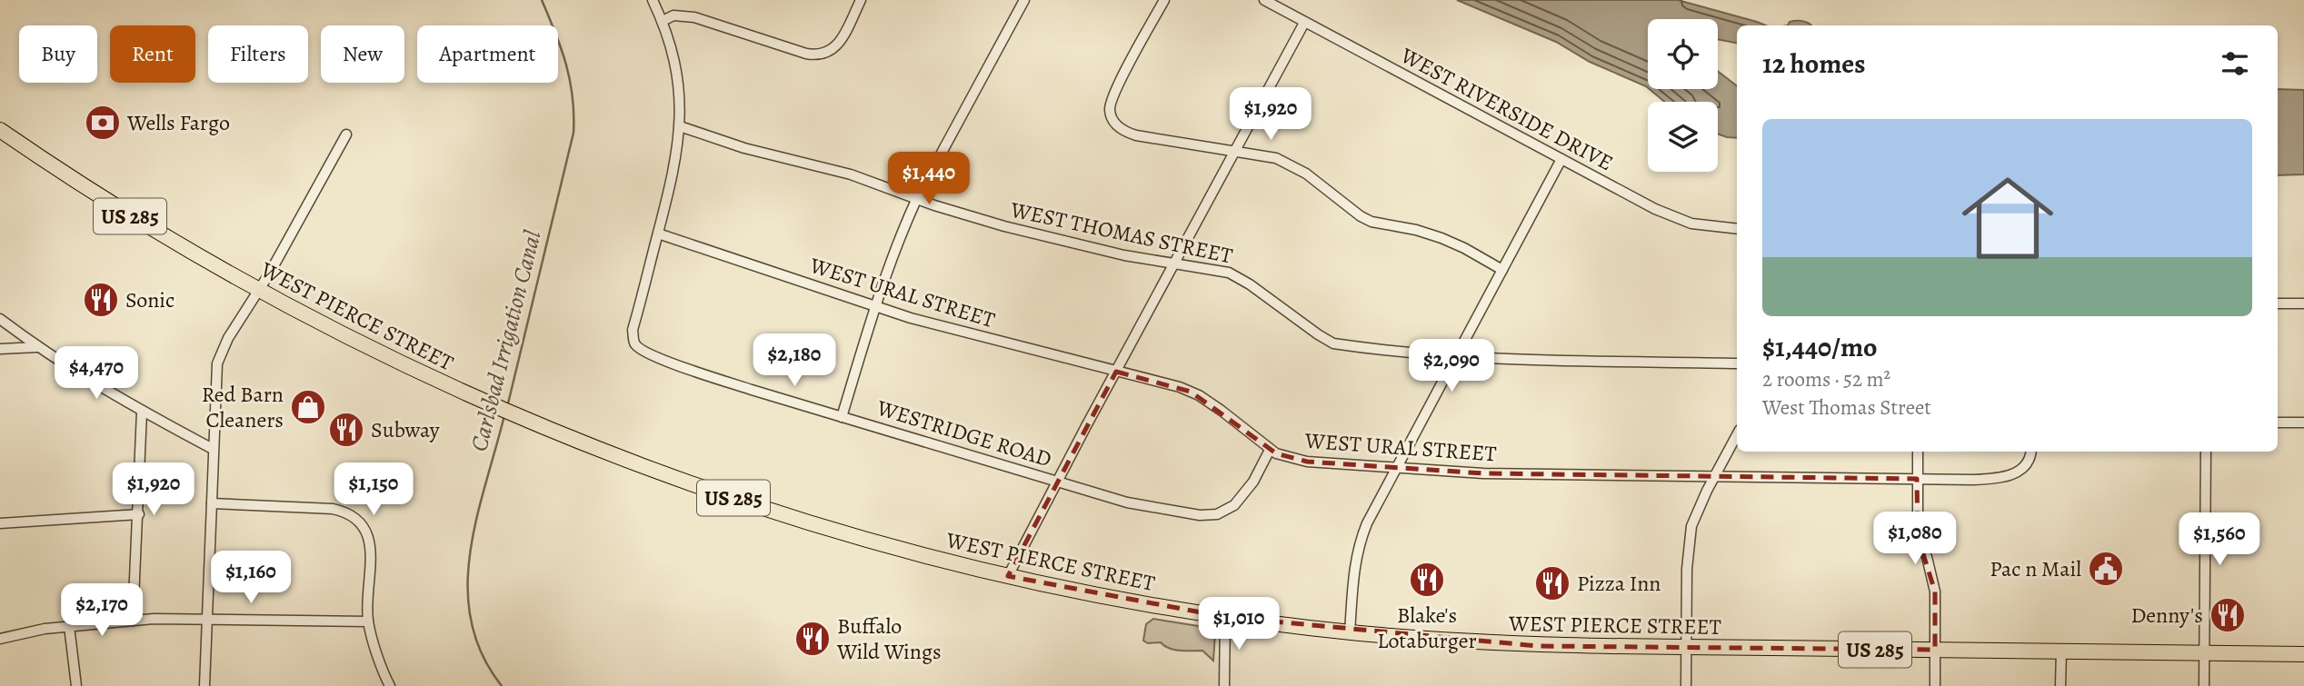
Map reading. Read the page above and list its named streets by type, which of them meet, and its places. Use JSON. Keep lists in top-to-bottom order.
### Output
{
  "streets": {
    "highway": ["US 285", "WEST PIERCE STREET"],
    "street": [
      "WEST RIVERSIDE DRIVE",
      "WEST THOMAS STREET",
      "WEST URAL STREET",
      "WESTRIDGE ROAD"
    ]
  },
  "crossings": [
    ["WEST THOMAS STREET", "WESTRIDGE ROAD"],
    ["WEST URAL STREET", "WESTRIDGE ROAD"]
  ],
  "water": ["Carlsbad Irrigation Canal"],
  "places": {
    "bank": ["Wells Fargo"],
    "restaurant": [
      "Sonic",
      "Subway",
      "Blake's Lotaburger",
      "Pizza Inn",
      "Denny's",
      "Buffalo Wild Wings"
    ],
    "shop": ["Red Barn Cleaners"],
    "public building": ["Pac n Mail"]
  },
  "page": {
    "chip": [
      "Buy",
      "Rent",
      "Filters",
      "New",
      "Apartment"
    ],
    "heading": "12 homes",
    "price": [
      "$1,920",
      "$1,440",
      "$2,180",
      "$2,090",
      "$4,470",
      "$1,920",
      "$1,150",
      "$1,080",
      "$1,560",
      "$1,160",
      "$2,170",
      "$1,010"
    ],
    "list": [
      {
        "name": "$1,440/mo",
        "note": "2 rooms · 52 m² · West Thomas Street"
      }
    ]
  }
}
